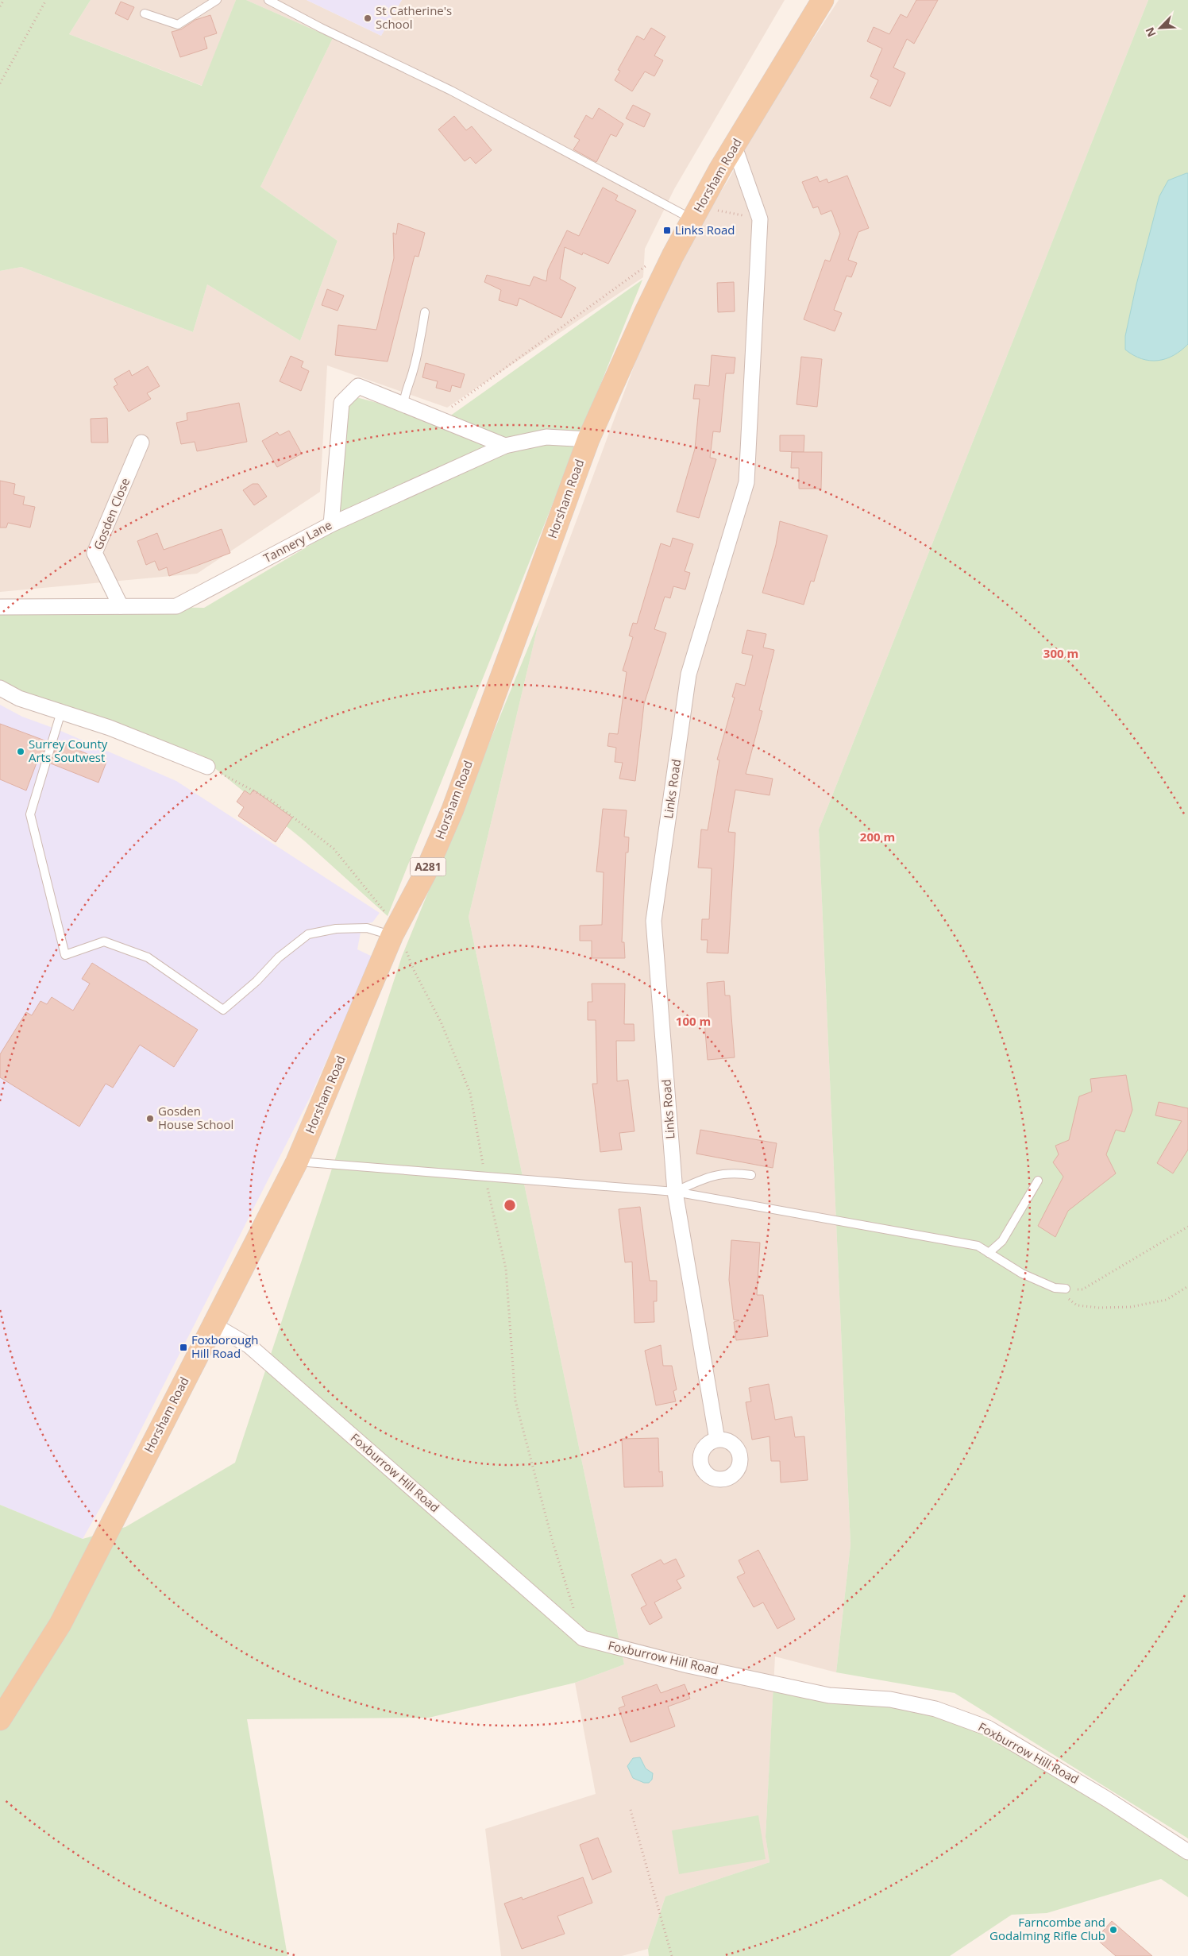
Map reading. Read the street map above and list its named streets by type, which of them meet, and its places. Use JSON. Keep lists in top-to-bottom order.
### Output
{
  "streets": {
    "main road": ["Horsham Road", "A281"],
    "street": [
      "Gosden Close",
      "Tannery Lane",
      "Links Road",
      "Foxburrow Hill Road"
    ]
  },
  "crossings": [
    ["Horsham Road", "Tannery Lane"],
    ["Horsham Road", "Links Road"],
    ["Horsham Road", "Foxburrow Hill Road"],
    ["Gosden Close", "Tannery Lane"]
  ],
  "places": {
    "other": [
      "St Catherine's School",
      "Surrey County Arts Soutwest",
      "Gosden House School",
      "Farncombe and Godalming Rifle Club"
    ],
    "transit": ["Links Road", "Foxborough Hill Road"]
  },
  "north": "bottom left",
  "rings": ["300 m", "200 m", "100 m"]
}
